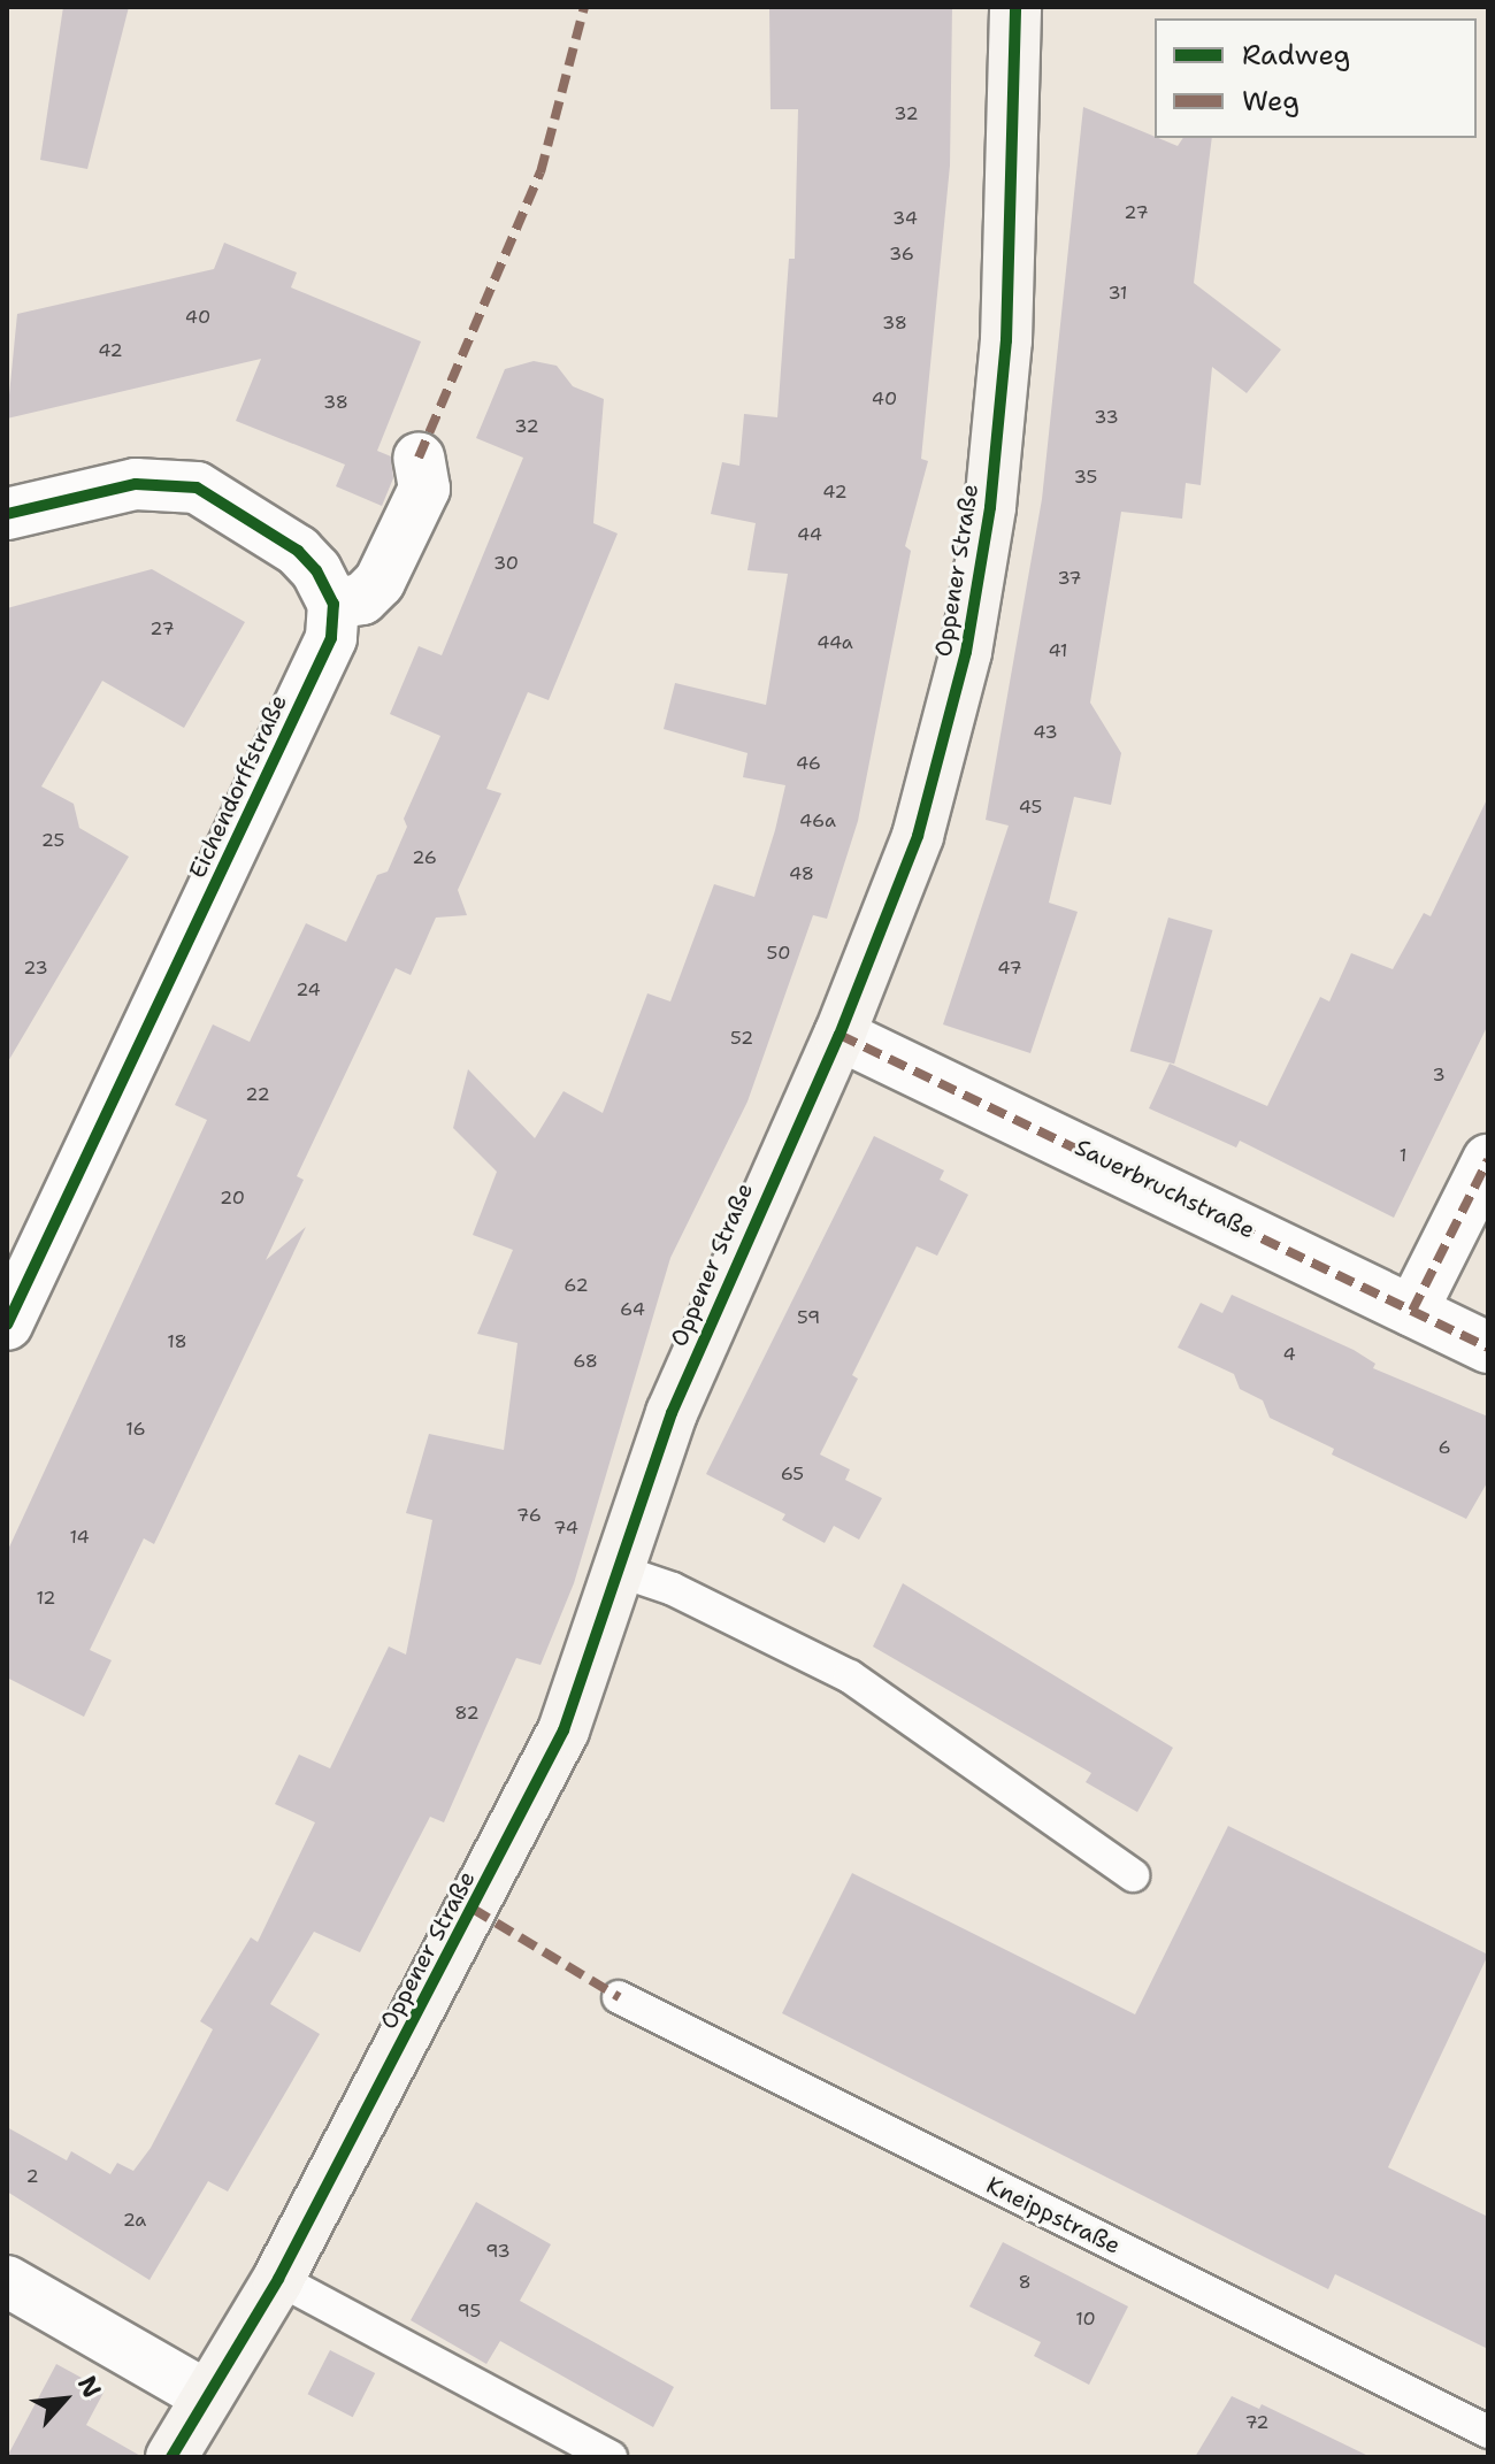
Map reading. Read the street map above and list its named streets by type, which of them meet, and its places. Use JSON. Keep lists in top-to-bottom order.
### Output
{
  "streets": {
    "street": ["Oppener Straße", "Eichendorffstraße", "Sauerbruchstraße"],
    "lane": ["Kneippstraße"]
  },
  "crossings": [
    ["Oppener Straße", "Sauerbruchstraße"]
  ],
  "house_numbers": [
    "32",
    "27",
    "34",
    "36",
    "31",
    "40",
    "38",
    "42",
    "40",
    "38",
    "33",
    "32",
    "35",
    "42",
    "44",
    "30",
    "37",
    "27",
    "44a",
    "41",
    "43",
    "46",
    "45",
    "46a",
    "25",
    "26",
    "48",
    "50",
    "23",
    "47",
    "24",
    "52",
    "3",
    "22",
    "1",
    "20",
    "62",
    "64",
    "59",
    "18",
    "4",
    "68",
    "16",
    "6",
    "65",
    "76",
    "74",
    "14",
    "12",
    "82",
    "2",
    "2a",
    "93",
    "8",
    "95",
    "10",
    "72"
  ],
  "legend": ["Radweg", "Weg"],
  "north": "top right"
}
